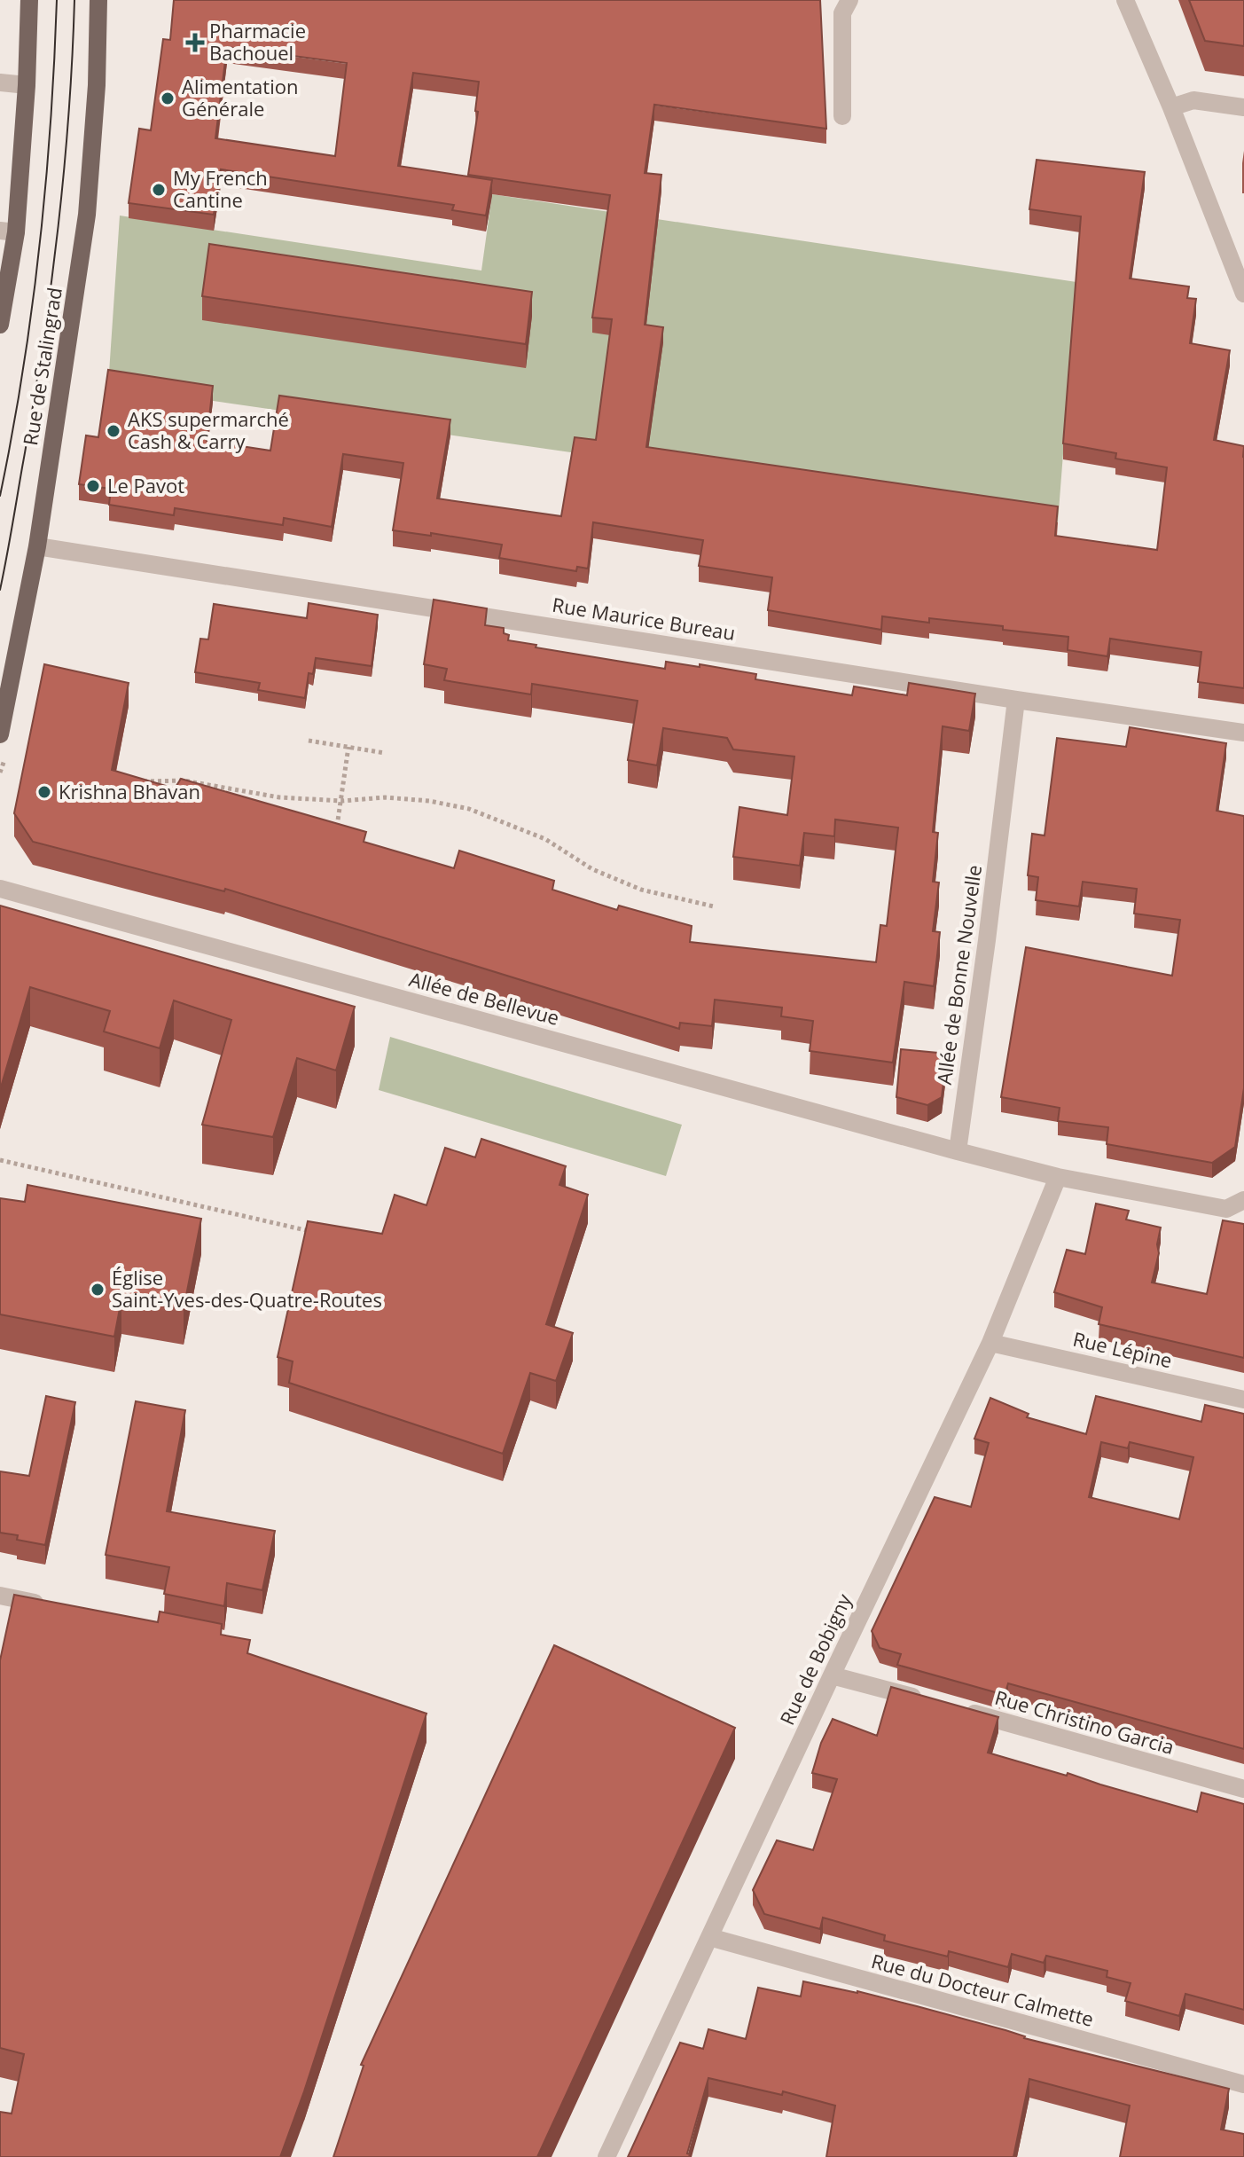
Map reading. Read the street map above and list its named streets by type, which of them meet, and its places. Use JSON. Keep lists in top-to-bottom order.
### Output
{
  "streets": {
    "main road": ["Rue de Stalingrad"],
    "street": [
      "Rue Maurice Bureau",
      "Allée de Bonne Nouvelle",
      "Allée de Bellevue",
      "Rue Lépine",
      "Rue de Bobigny",
      "Rue Christino Garcia",
      "Rue du Docteur Calmette"
    ]
  },
  "crossings": [
    ["Rue de Stalingrad", "Rue Maurice Bureau"],
    ["Rue Maurice Bureau", "Allée de Bonne Nouvelle"],
    ["Allée de Bonne Nouvelle", "Allée de Bellevue"],
    ["Rue Lépine", "Rue de Bobigny"],
    ["Rue de Bobigny", "Rue du Docteur Calmette"]
  ],
  "places": {
    "health": ["Pharmacie Bachouel"],
    "other": [
      "Alimentation Générale",
      "My French Cantine",
      "AKS supermarché Cash & Carry",
      "Le Pavot",
      "Krishna Bhavan",
      "Église Saint-Yves-des-Quatre-Routes"
    ]
  }
}
